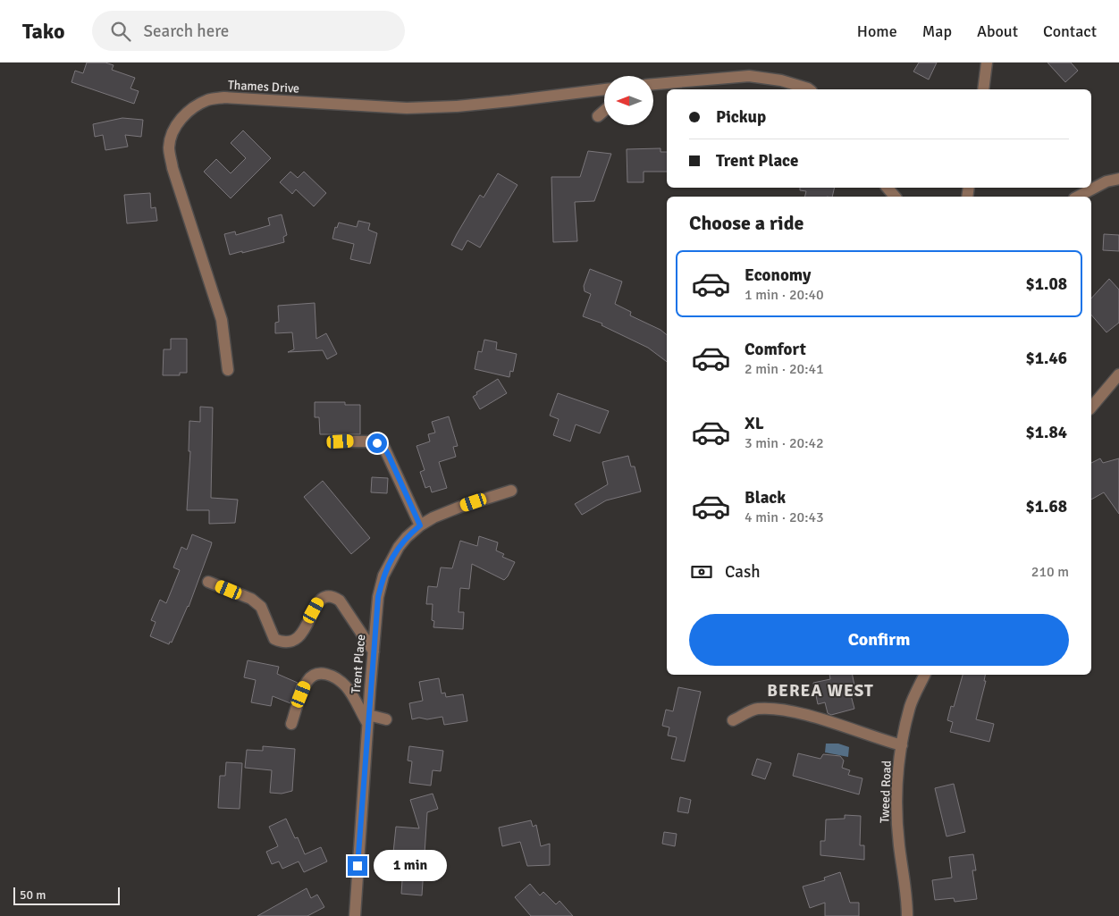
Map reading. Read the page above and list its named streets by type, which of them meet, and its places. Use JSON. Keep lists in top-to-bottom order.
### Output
{
  "streets": {
    "street": ["Thames Drive", "Trent Place", "Tweed Road"]
  },
  "districts": ["BEREA WEST"],
  "scale_bar": "50 m",
  "north": "left",
  "page": {
    "header": "Tako",
    "search": "Search here",
    "nav": [
      "Home",
      "Map",
      "About",
      "Contact"
    ],
    "banner": ["Pickup", "Trent Place"],
    "heading": "Choose a ride",
    "list": [
      {
        "name": "Economy",
        "note": "1 min · 20:40",
        "value": "$1.08"
      },
      {
        "name": "Comfort",
        "note": "2 min · 20:41",
        "value": "$1.46"
      },
      {
        "name": "XL",
        "note": "3 min · 20:42",
        "value": "$1.84"
      },
      {
        "name": "Black",
        "note": "4 min · 20:43",
        "value": "$1.68"
      }
    ],
    "pay": ["Cash", "210 m"],
    "buttons": "Confirm",
    "bubble": "1 min",
    "scale": "50 m"
  }
}
